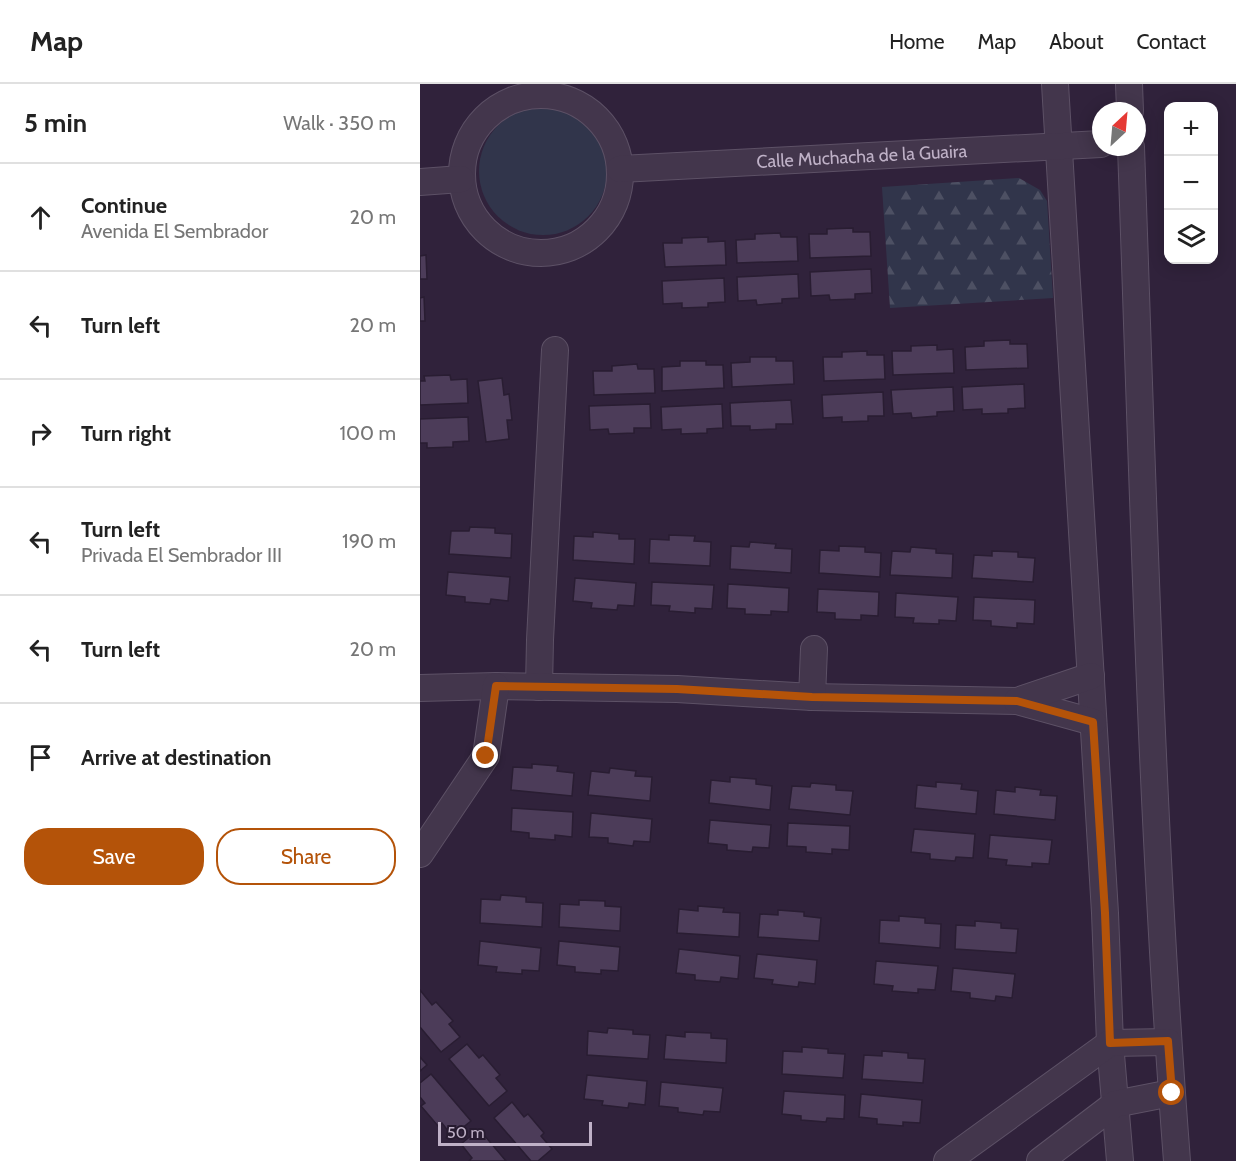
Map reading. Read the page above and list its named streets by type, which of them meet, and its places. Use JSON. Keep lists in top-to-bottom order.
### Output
{
  "streets": {
    "street": ["Calle Muchacha de la Guaira"]
  },
  "scale_bar": "50 m",
  "north": "top right",
  "page": {
    "header": "Map",
    "nav": [
      "Home",
      "Map",
      "About",
      "Contact"
    ],
    "heading": ["5 min", "Walk · 350 m"],
    "map_buttons": ["+", "−"],
    "list": [
      ["Continue", "Avenida El Sembrador", "20 m"],
      ["Turn left", "20 m"],
      ["Turn right", "100 m"],
      ["Turn left", "Privada El Sembrador III", "190 m"],
      ["Turn left", "20 m"],
      "Arrive at destination"
    ],
    "buttons": ["Save", "Share"],
    "scale": "50 m"
  }
}
